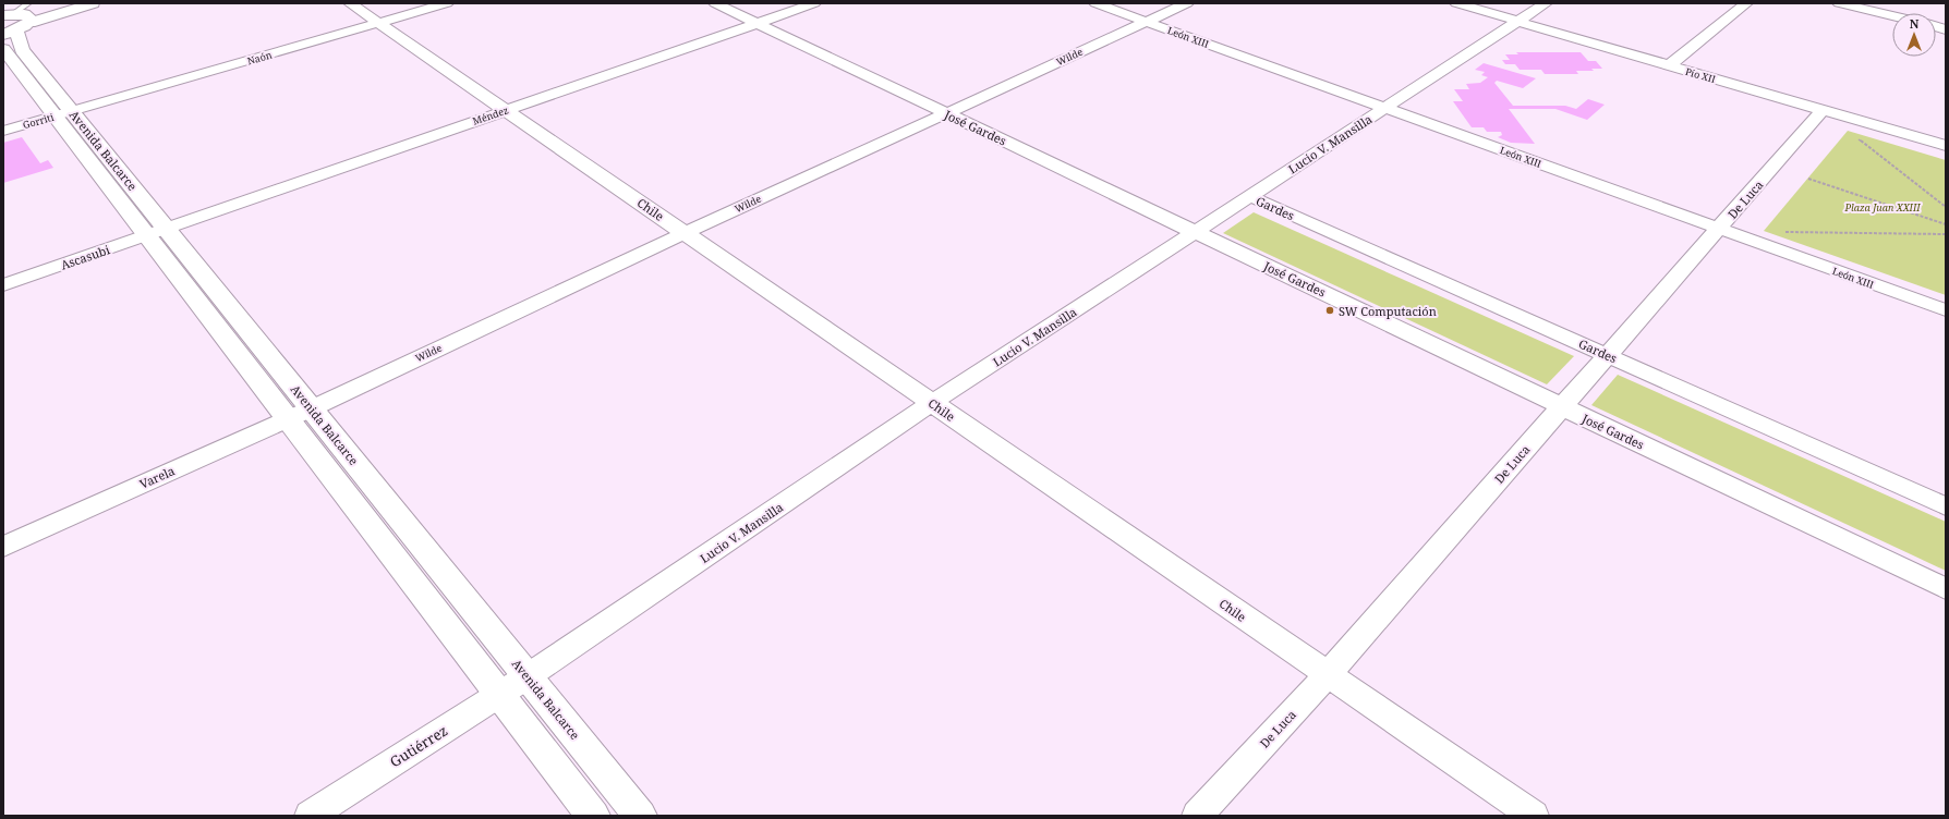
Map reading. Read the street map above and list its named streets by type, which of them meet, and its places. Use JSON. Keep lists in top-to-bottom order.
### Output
{
  "streets": {
    "main road": ["Avenida Balcarce"],
    "street": [
      "León XIII",
      "Wilde",
      "Naón",
      "Pío XII",
      "Méndez",
      "Gorriti",
      "José Gardes",
      "Lucio V. Mansilla",
      "De Luca",
      "Gardes",
      "Chile",
      "Ascasubi",
      "Varela",
      "Gutiérrez"
    ]
  },
  "crossings": [
    ["León XIII", "Wilde"],
    ["León XIII", "Lucio V. Mansilla"],
    ["León XIII", "De Luca"],
    ["Wilde", "José Gardes"],
    ["Wilde", "Avenida Balcarce"],
    ["Wilde", "Chile"],
    ["Wilde", "Varela"],
    ["Naón", "Gorriti"],
    ["Naón", "Avenida Balcarce"],
    ["Naón", "Chile"],
    ["Pío XII", "Lucio V. Mansilla"],
    ["Pío XII", "De Luca"],
    ["Méndez", "José Gardes"],
    ["Méndez", "Avenida Balcarce"],
    ["Méndez", "Chile"],
    ["Méndez", "Ascasubi"],
    ["Gorriti", "Avenida Balcarce"],
    ["José Gardes", "Lucio V. Mansilla"],
    ["José Gardes", "De Luca"],
    ["Lucio V. Mansilla", "Avenida Balcarce"],
    ["Lucio V. Mansilla", "Gardes"],
    ["Lucio V. Mansilla", "Chile"],
    ["Lucio V. Mansilla", "Gutiérrez"],
    ["Avenida Balcarce", "Ascasubi"],
    ["Avenida Balcarce", "Varela"],
    ["Avenida Balcarce", "Gutiérrez"],
    ["De Luca", "Gardes"],
    ["De Luca", "Chile"]
  ],
  "parks": ["Plaza Juan XXIII"],
  "places": ["SW Computación"],
  "north": "top"
}
